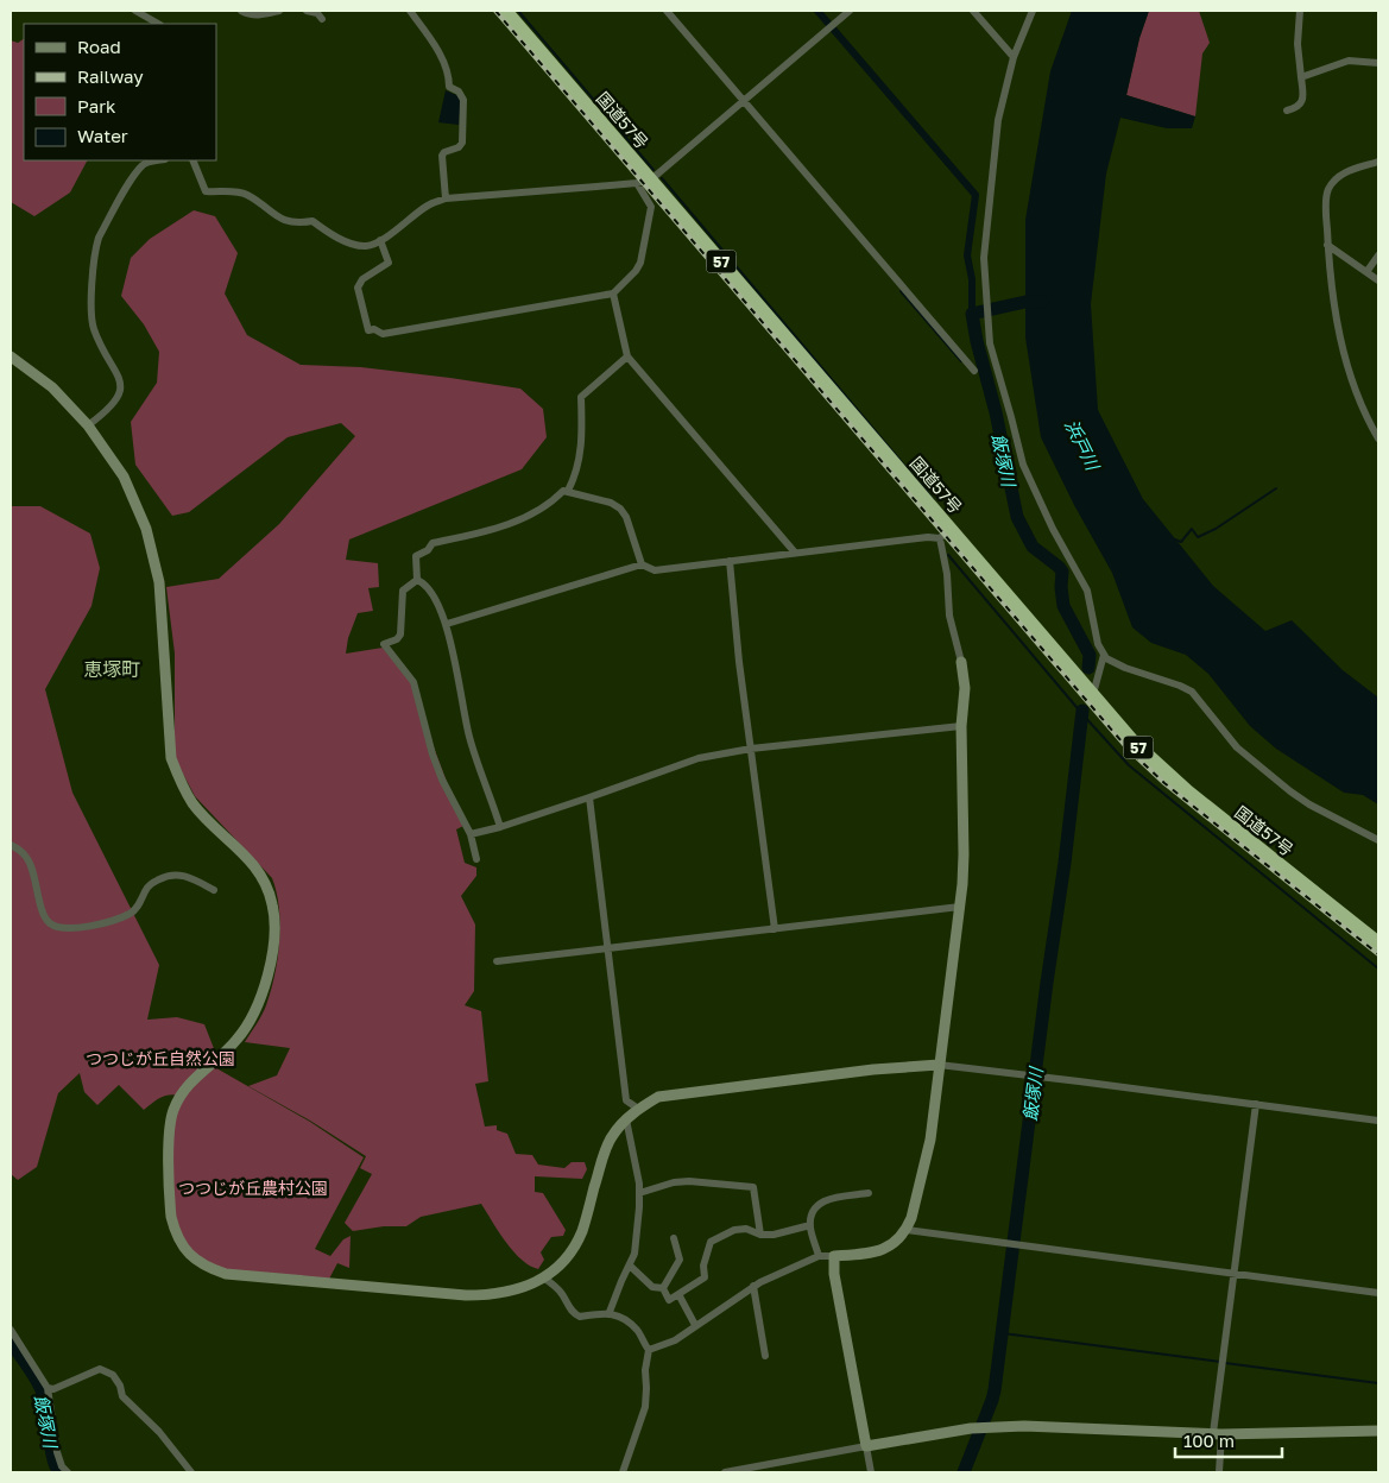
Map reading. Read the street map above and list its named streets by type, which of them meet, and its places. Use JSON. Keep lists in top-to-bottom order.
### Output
{
  "streets": {
    "highway": ["国道57号", "57"]
  },
  "districts": ["恵塚町"],
  "water": ["浜戸川", "飯塚川"],
  "parks": ["つつじが丘自然公園", "つつじが丘農村公園"],
  "legend": [
    "Road",
    "Railway",
    "Park",
    "Water"
  ],
  "scale_bar": "100 m"
}
